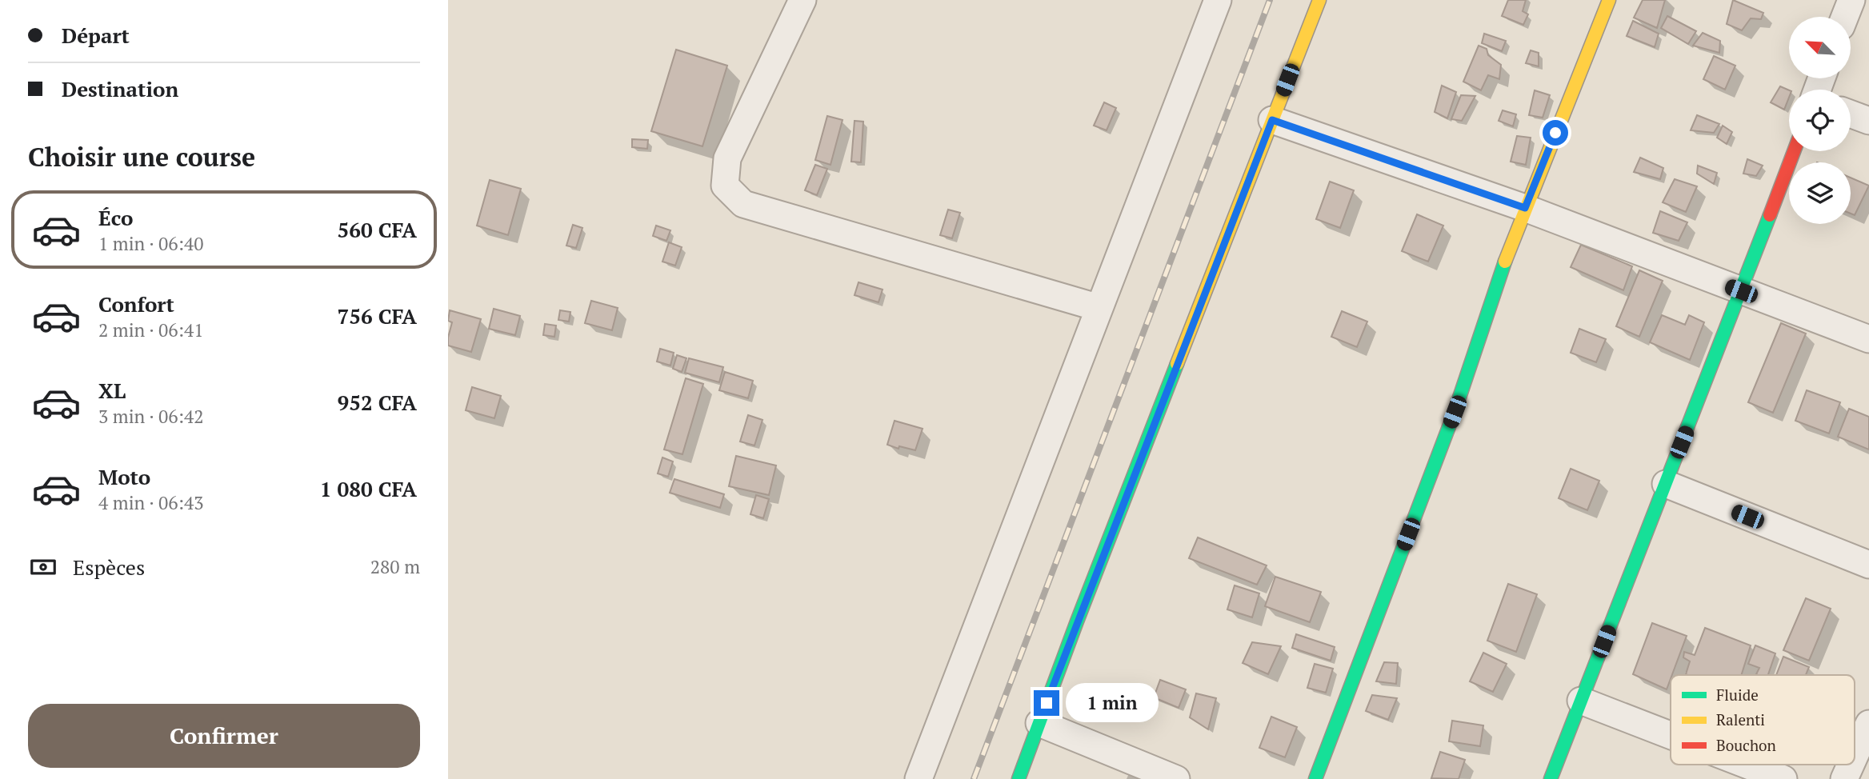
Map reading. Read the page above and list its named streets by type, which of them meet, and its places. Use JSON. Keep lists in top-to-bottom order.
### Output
{
  "legend": ["Fluide", "Ralenti", "Bouchon"],
  "north": "top left",
  "page": {
    "banner": ["Départ", "Destination"],
    "heading": "Choisir une course",
    "list": [
      {
        "name": "Éco",
        "note": "1 min · 06:40",
        "value": "560 CFA"
      },
      {
        "name": "Confort",
        "note": "2 min · 06:41",
        "value": "756 CFA"
      },
      {
        "name": "XL",
        "note": "3 min · 06:42",
        "value": "952 CFA"
      },
      {
        "name": "Moto",
        "note": "4 min · 06:43",
        "value": "1 080 CFA"
      }
    ],
    "pay": ["Espèces", "280 m"],
    "bubble": "1 min",
    "buttons": "Confirmer"
  }
}
